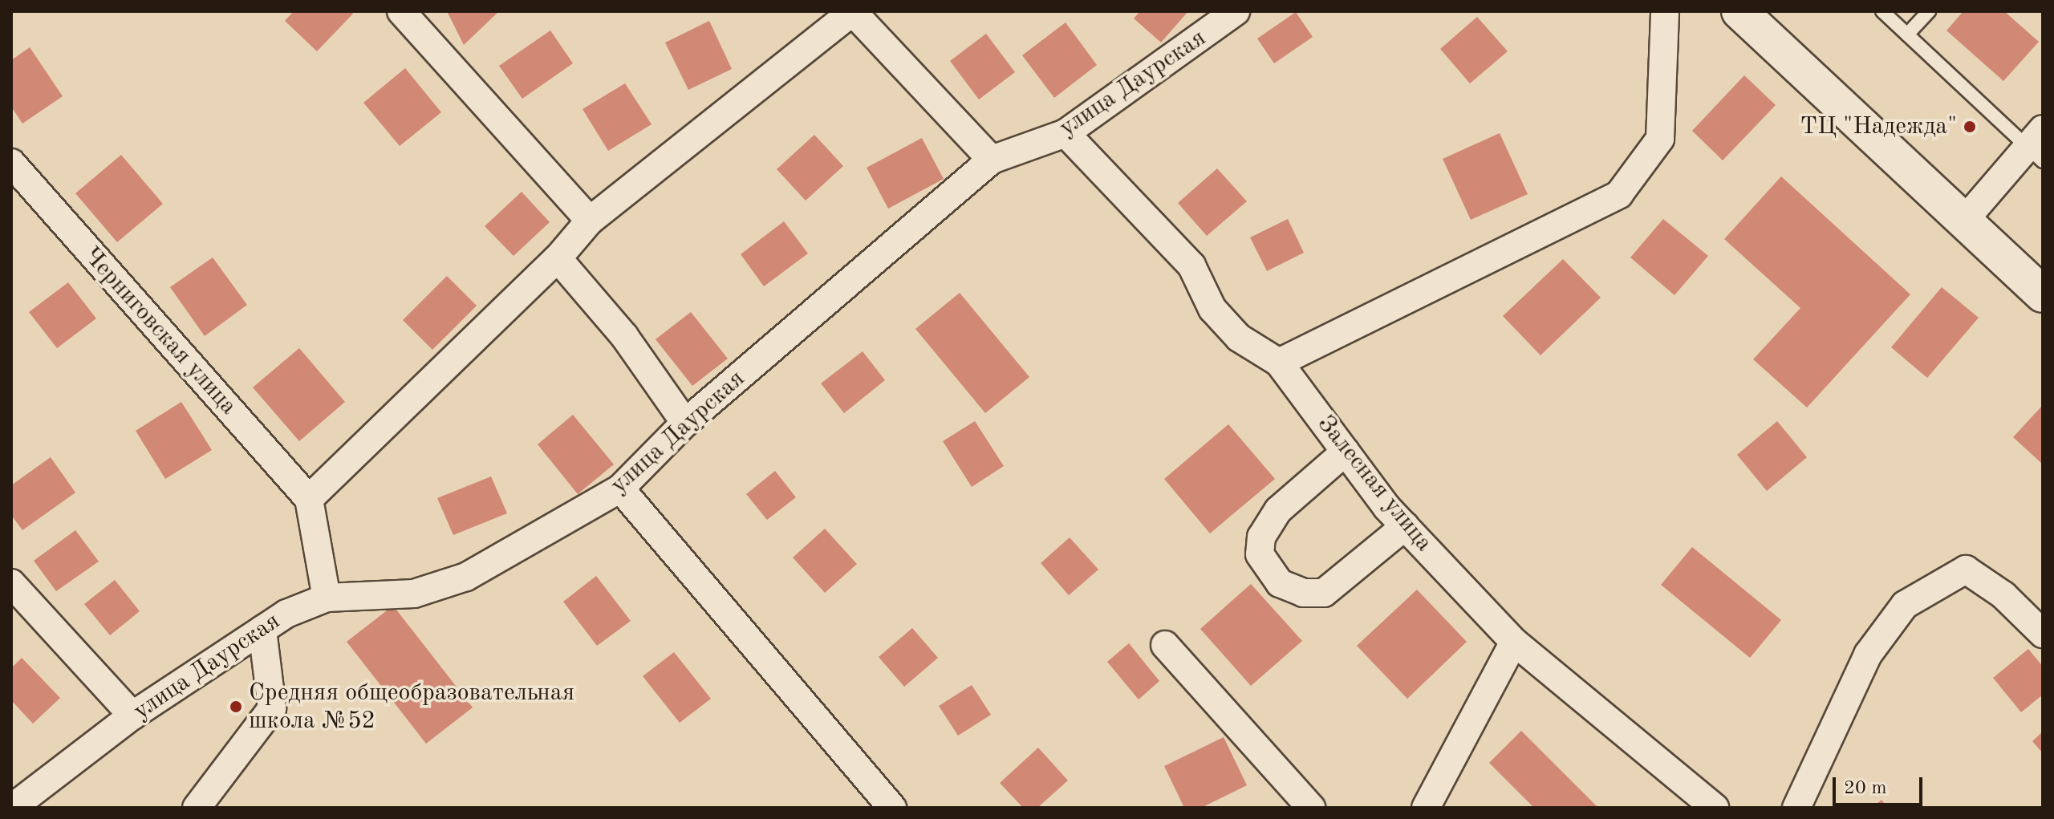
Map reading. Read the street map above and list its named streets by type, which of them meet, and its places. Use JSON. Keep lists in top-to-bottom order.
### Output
{
  "streets": {
    "street": ["улица Даурская", "Черниговская улица", "Залесная улица"]
  },
  "crossings": [
    ["улица Даурская", "Залесная улица"]
  ],
  "places": ["ТЦ \"Надежда\"", "Средняя общеобразовательная школа №52"],
  "scale_bar": "20 m"
}
